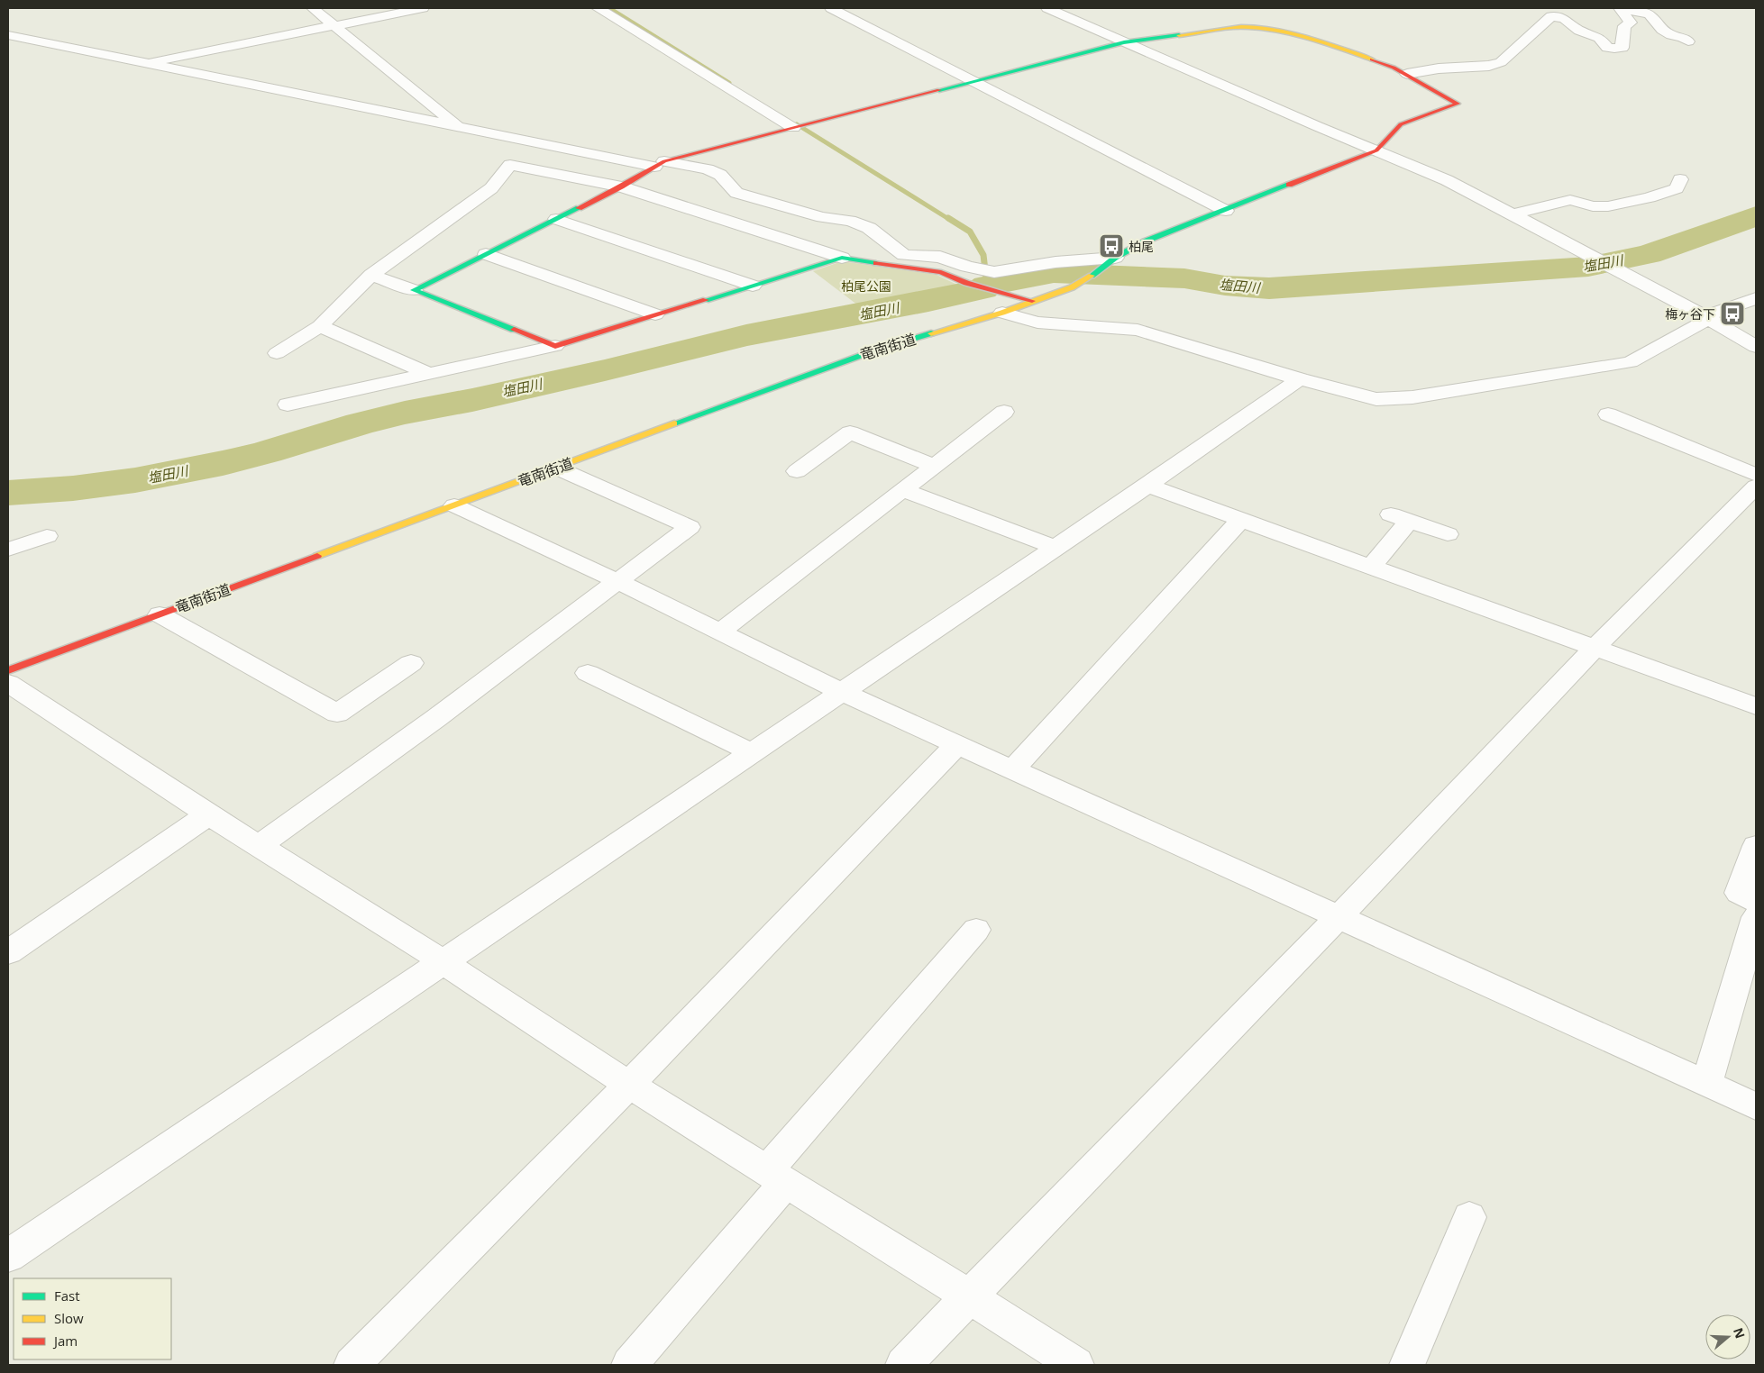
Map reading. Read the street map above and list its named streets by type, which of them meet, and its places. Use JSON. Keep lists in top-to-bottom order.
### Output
{
  "streets": {
    "street": ["竜南街道"]
  },
  "water": ["塩田川"],
  "parks": ["柏尾公園"],
  "places": {
    "bus stop": ["柏尾", "梅ヶ谷下"]
  },
  "legend": ["Fast", "Slow", "Jam"],
  "north": "right"
}
